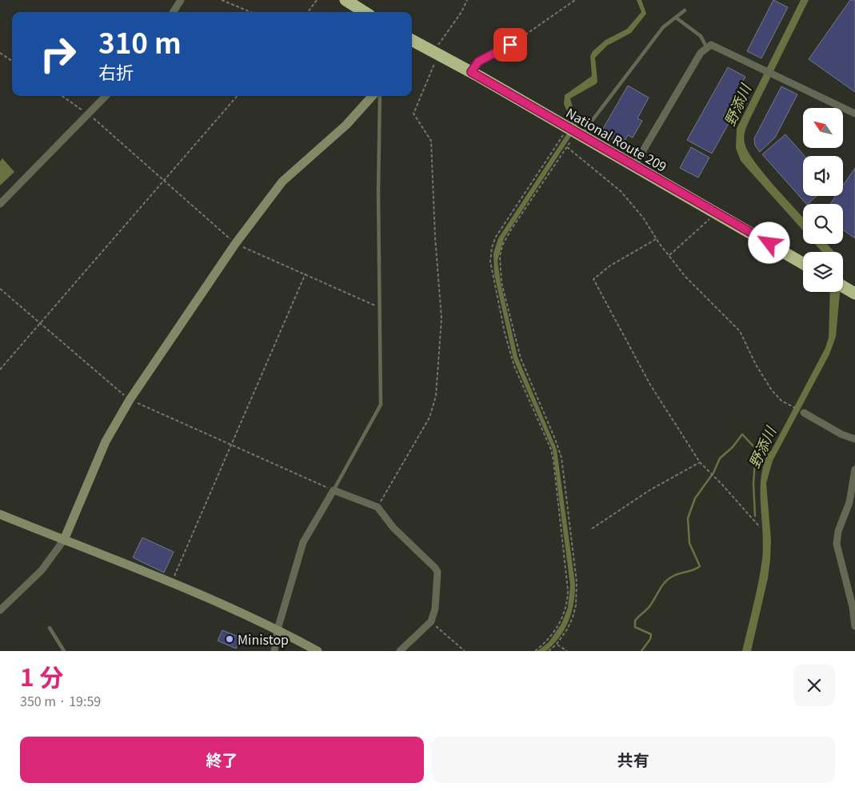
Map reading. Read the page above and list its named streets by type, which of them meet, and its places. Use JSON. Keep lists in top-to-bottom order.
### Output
{
  "streets": {
    "highway": ["National Route 209"]
  },
  "water": ["野添川"],
  "places": ["Ministop"],
  "north": "top left",
  "page": {
    "turn": ["310 m", "右折"],
    "heading": ["1 分", "350 m · 19:59"],
    "buttons": ["終了", "共有"]
  }
}
